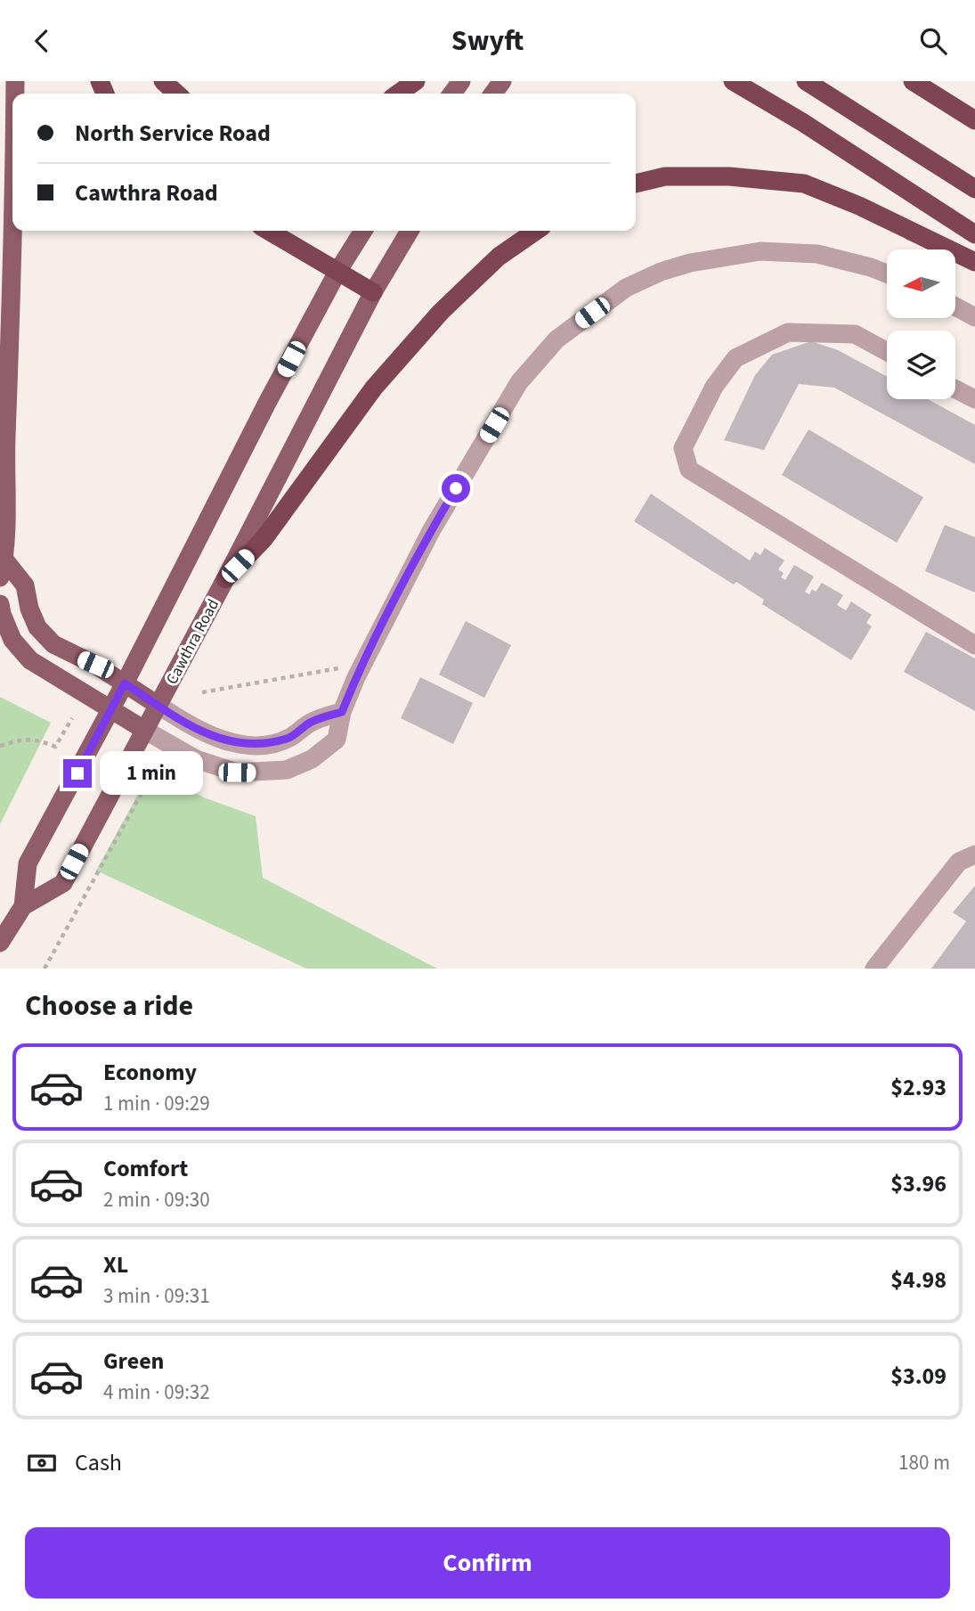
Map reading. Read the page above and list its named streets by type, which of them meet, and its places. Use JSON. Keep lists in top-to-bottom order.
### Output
{
  "streets": {
    "main road": ["Cawthra Road"]
  },
  "north": "left",
  "page": {
    "header": "Swyft",
    "banner": ["North Service Road", "Cawthra Road"],
    "bubble": "1 min",
    "heading": "Choose a ride",
    "list": [
      {
        "name": "Economy",
        "note": "1 min · 09:29",
        "value": "$2.93"
      },
      {
        "name": "Comfort",
        "note": "2 min · 09:30",
        "value": "$3.96"
      },
      {
        "name": "XL",
        "note": "3 min · 09:31",
        "value": "$4.98"
      },
      {
        "name": "Green",
        "note": "4 min · 09:32",
        "value": "$3.09"
      }
    ],
    "pay": ["Cash", "180 m"],
    "buttons": "Confirm"
  }
}
